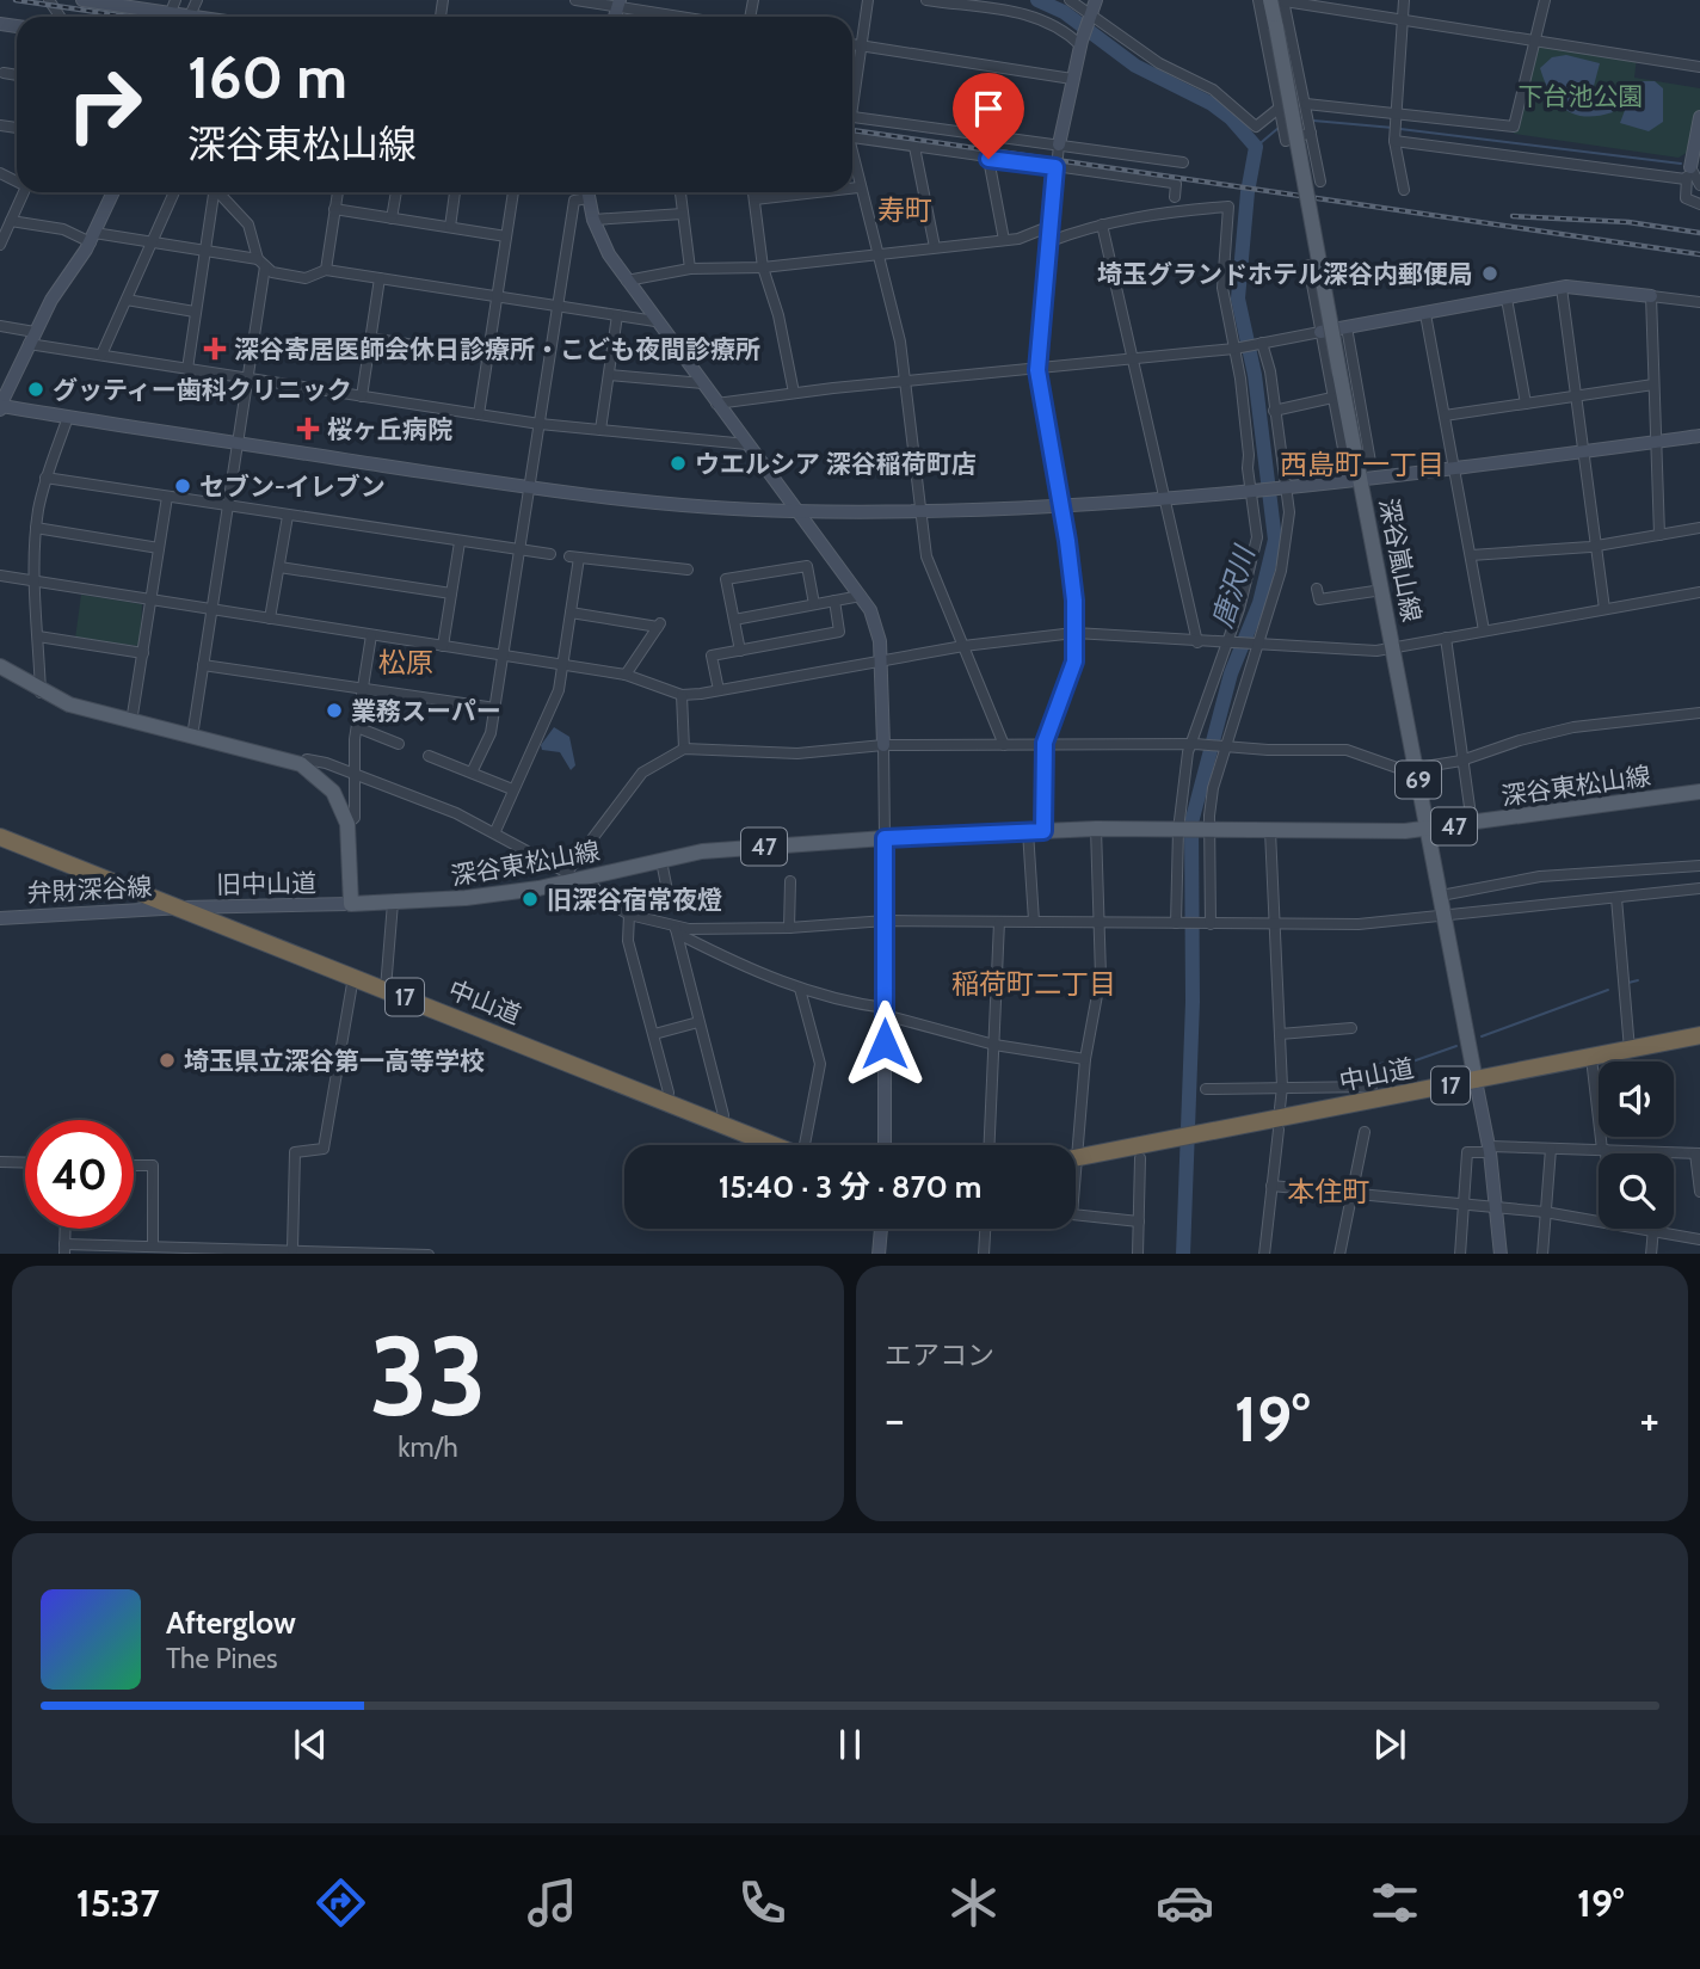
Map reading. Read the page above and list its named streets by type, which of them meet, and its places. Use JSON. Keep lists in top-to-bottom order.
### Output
{
  "streets": {
    "highway": ["17", "中山道"],
    "main road": [
      "深谷嵐山線",
      "69",
      "深谷東松山線",
      "47"
    ],
    "street": ["旧中山道", "弁財深谷線"]
  },
  "crossings": [
    ["深谷嵐山線", "深谷東松山線"],
    ["深谷嵐山線", "中山道"],
    ["深谷東松山線", "47"],
    ["深谷東松山線", "旧中山道"],
    ["旧中山道", "弁財深谷線"],
    ["旧中山道", "中山道"],
    ["弁財深谷線", "中山道"]
  ],
  "districts": [
    "寿町",
    "西島町一丁目",
    "松原",
    "稲荷町二丁目",
    "本住町"
  ],
  "water": ["唐沢川"],
  "parks": ["下台池公園"],
  "places": {
    "other": [
      "埼玉グランドホテル深谷内郵便局",
      "グッティー歯科クリニック",
      "ウエルシア 深谷稲荷町店",
      "セブン-イレブン",
      "業務スーパー",
      "旧深谷宿常夜燈",
      "埼玉県立深谷第一高等学校"
    ],
    "health": ["深谷寄居医師会休日診療所・こども夜間診療所", "桜ヶ丘病院"]
  },
  "page": {
    "turn": ["160 m", "深谷東松山線"],
    "limit": "40",
    "trip": "15:40 · 3 分 · 870 m",
    "tile": [
      ["33", "km/h"],
      "エアコン"
    ],
    "heat": ["−", "19°", "+"],
    "song": ["Afterglow", "The Pines"],
    "tabs": ["15:37", "19°"]
  }
}
